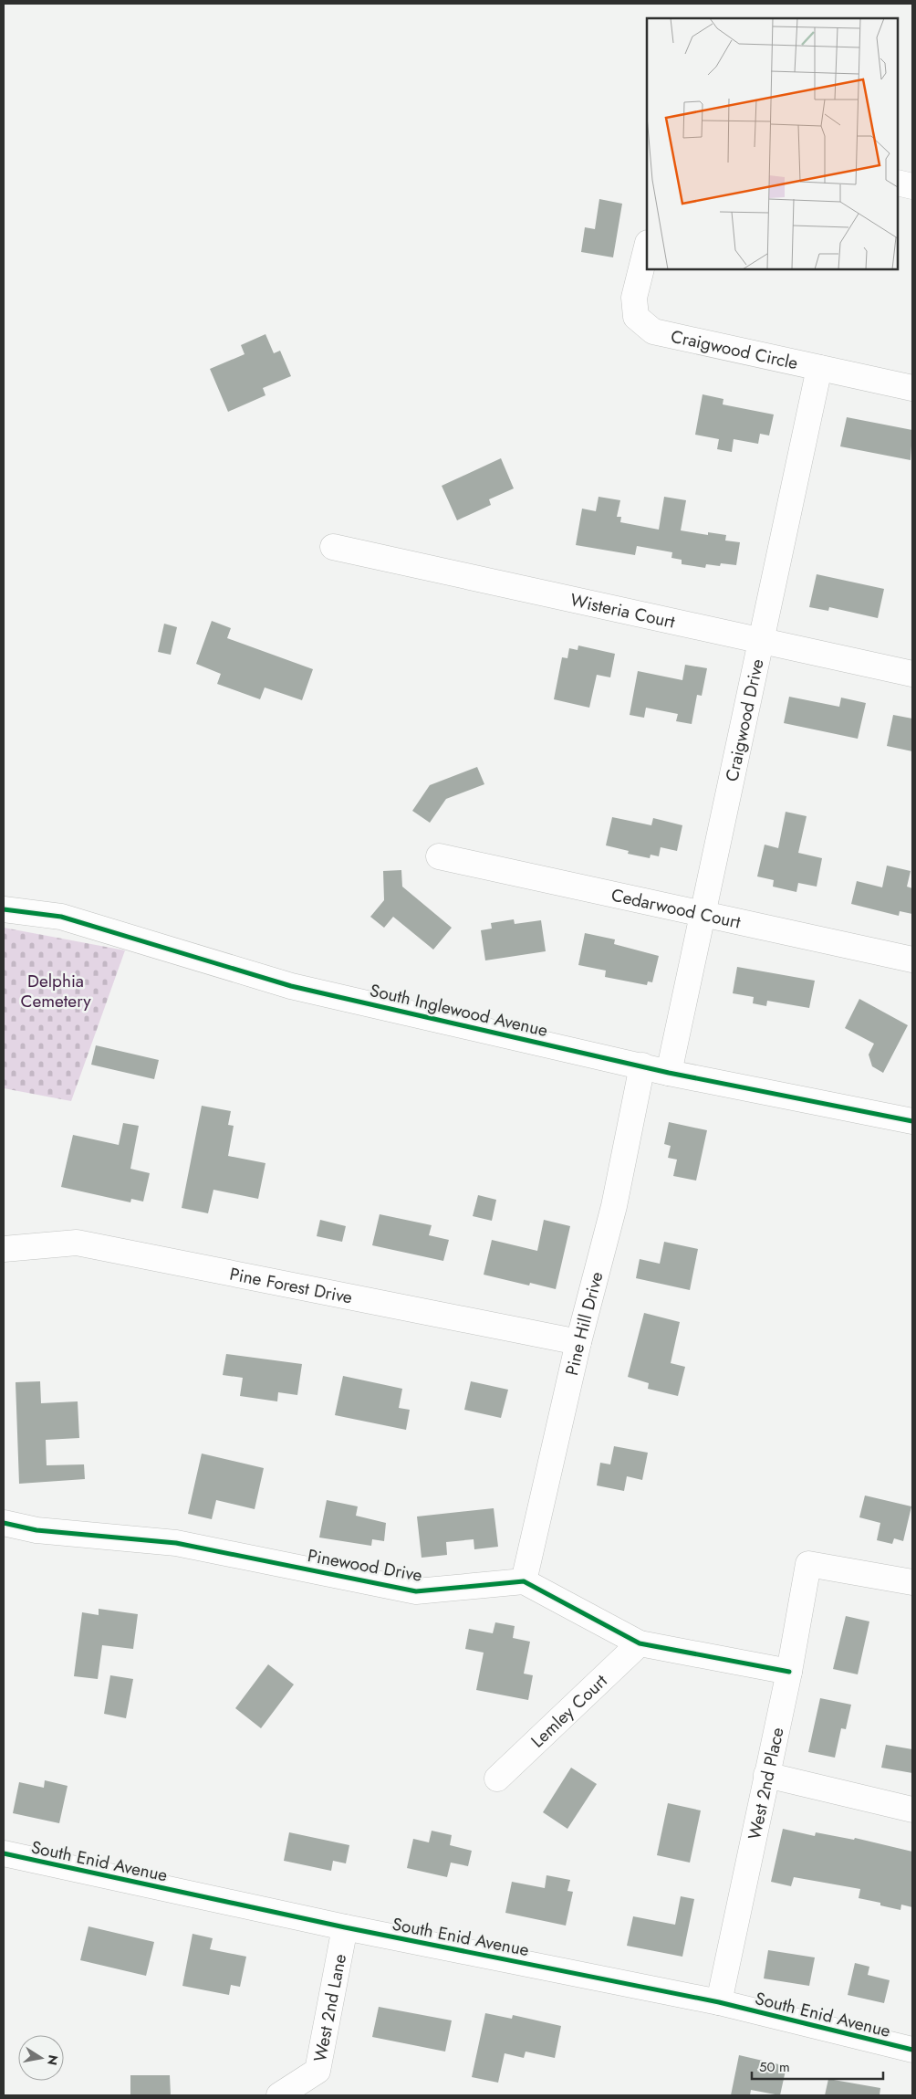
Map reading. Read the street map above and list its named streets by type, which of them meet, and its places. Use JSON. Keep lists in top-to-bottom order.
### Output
{
  "streets": {
    "street": [
      "Craigwood Circle",
      "Wisteria Court",
      "Craigwood Drive",
      "Cedarwood Court",
      "South Inglewood Avenue",
      "Pine Forest Drive",
      "Pine Hill Drive",
      "Pinewood Drive",
      "Lemley Court",
      "West 2nd Place",
      "South Enid Avenue",
      "West 2nd Lane"
    ]
  },
  "crossings": [
    ["Craigwood Circle", "Craigwood Drive"],
    ["Wisteria Court", "Craigwood Drive"],
    ["Craigwood Drive", "Cedarwood Court"],
    ["Craigwood Drive", "South Inglewood Avenue"],
    ["South Inglewood Avenue", "Pine Hill Drive"],
    ["Pine Forest Drive", "Pine Hill Drive"],
    ["Pine Hill Drive", "Pinewood Drive"],
    ["West 2nd Place", "South Enid Avenue"],
    ["South Enid Avenue", "West 2nd Lane"]
  ],
  "parks": ["Delphia Cemetery"],
  "scale_bar": "50 m",
  "north": "right"
}
